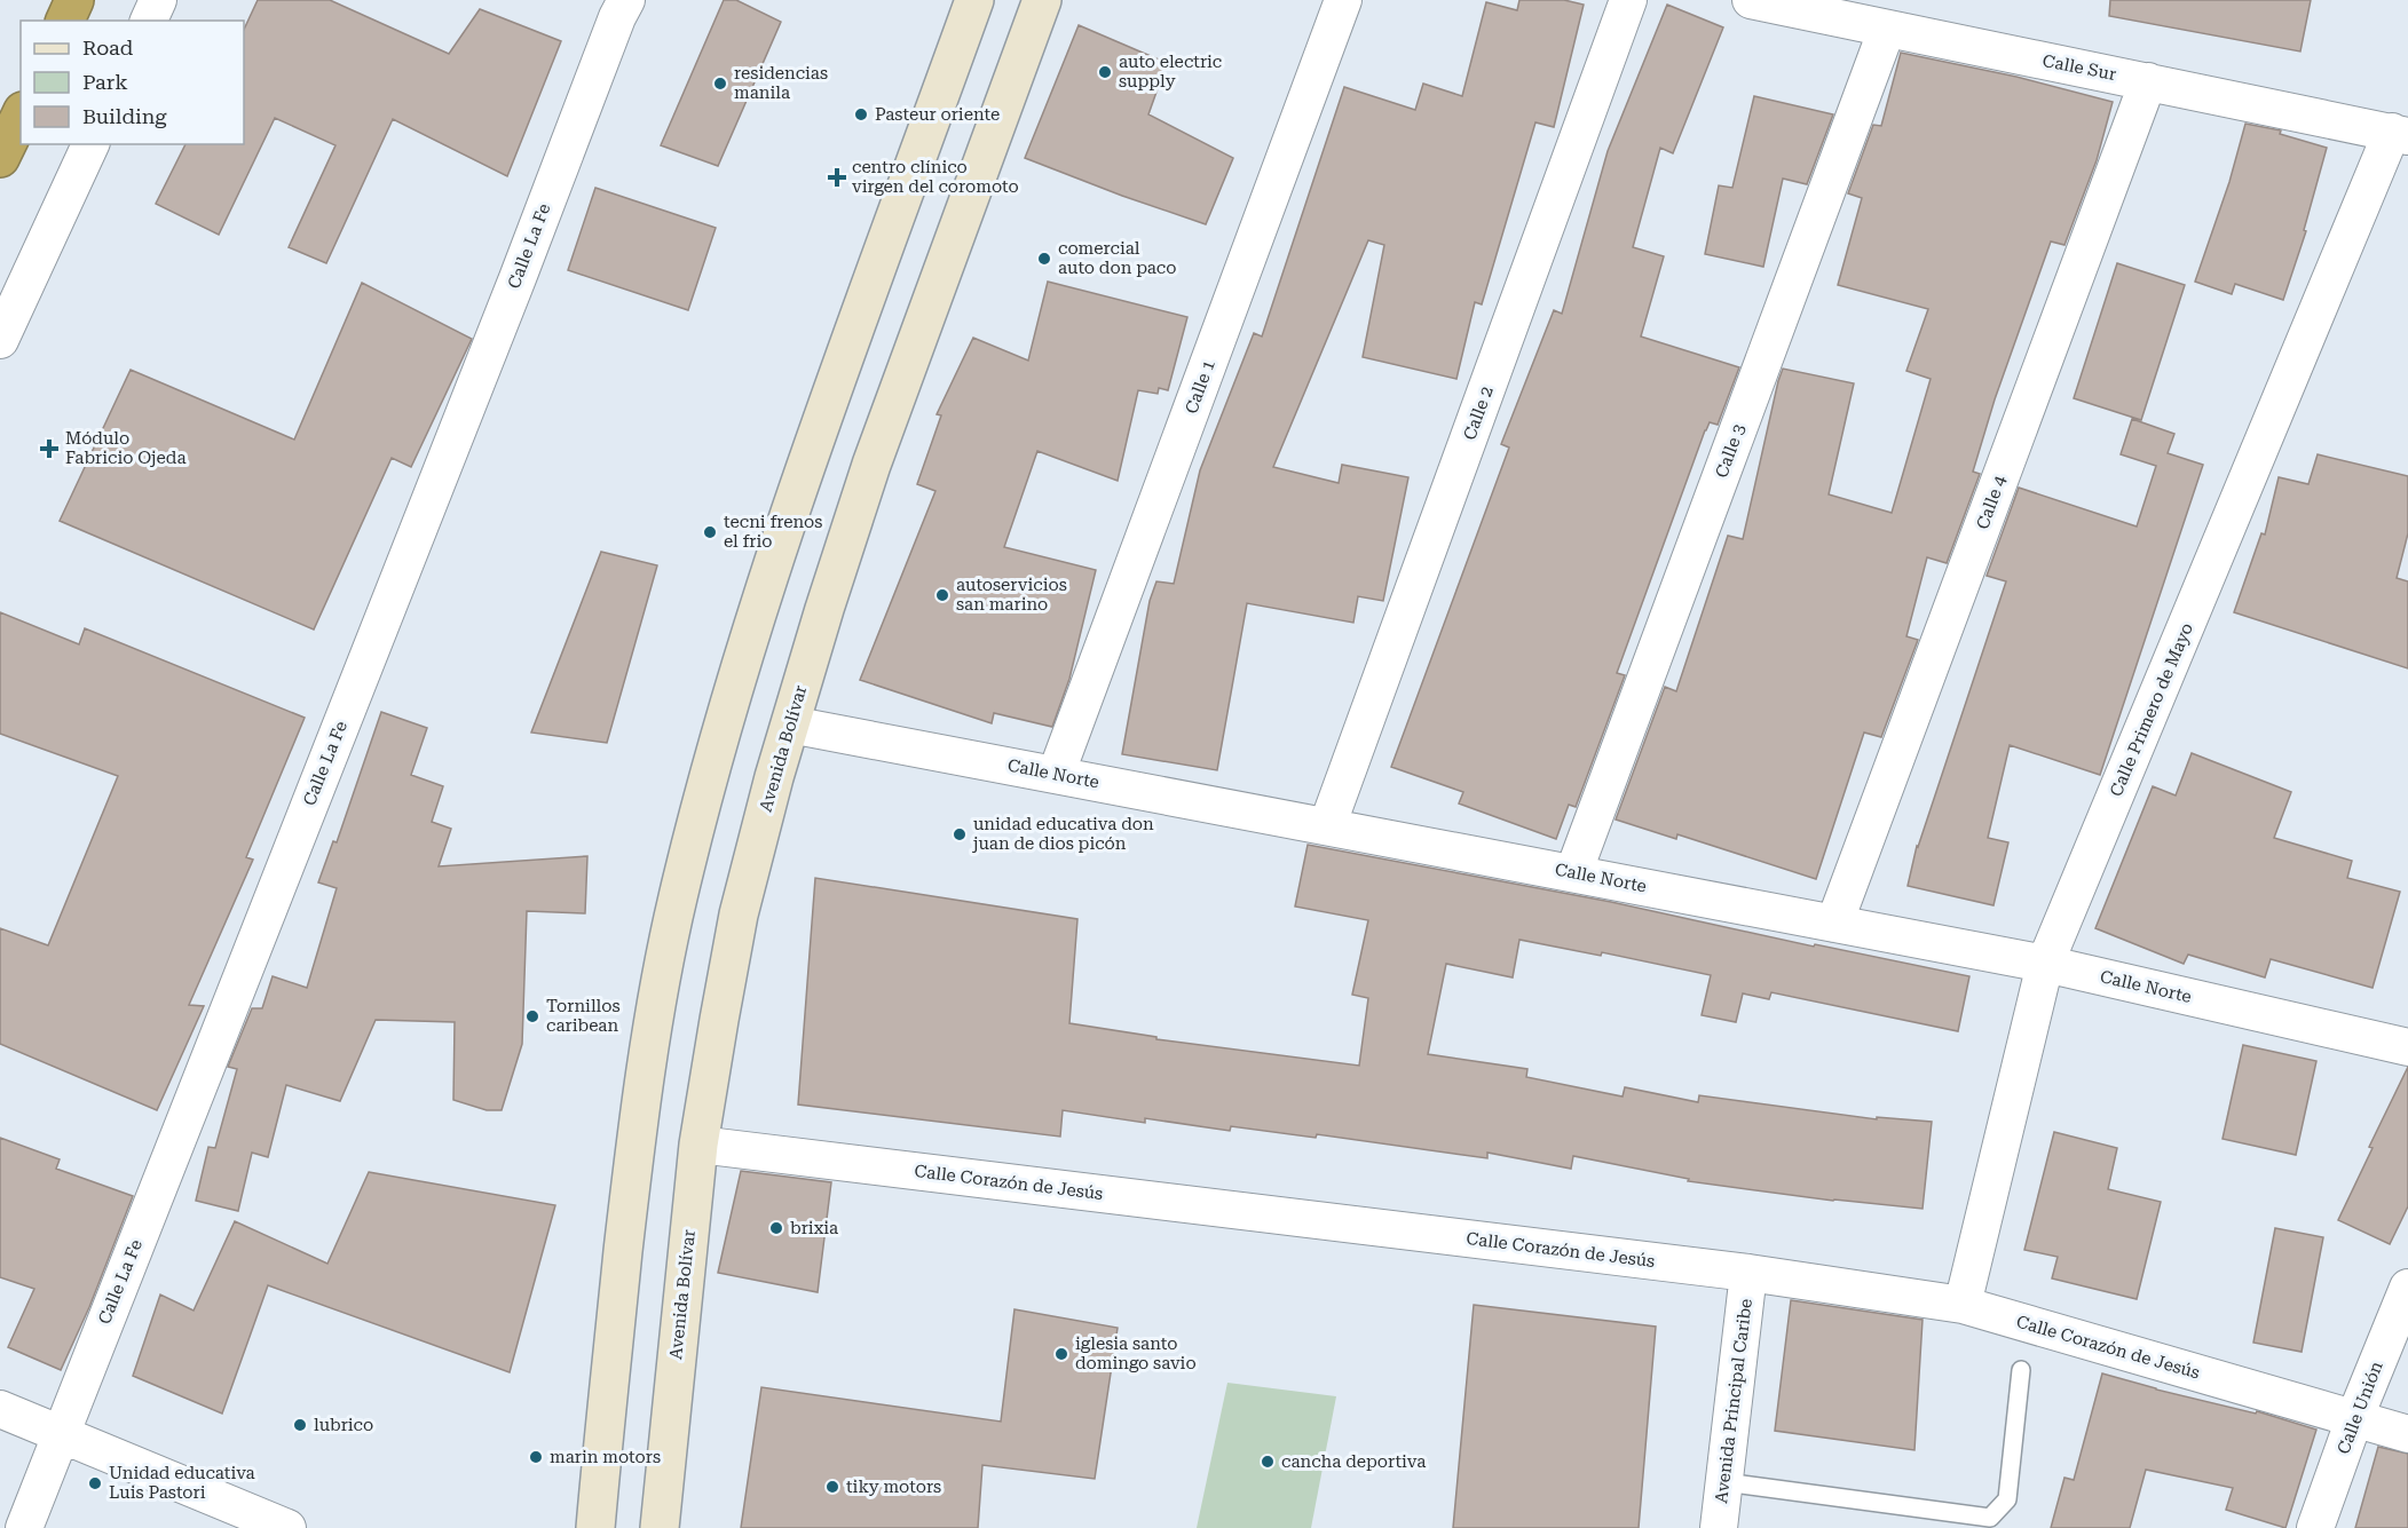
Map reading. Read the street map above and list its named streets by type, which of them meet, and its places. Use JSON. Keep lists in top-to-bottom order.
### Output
{
  "streets": {
    "street": [
      "Calle Sur",
      "Calle La Fe",
      "Calle 1",
      "Calle 2",
      "Calle 3",
      "Calle 4",
      "Calle Primero de Mayo",
      "Avenida Bolívar",
      "Calle Norte",
      "Calle Corazón de Jesús",
      "Avenida Principal Caribe",
      "Calle Unión"
    ]
  },
  "crossings": [
    ["Calle Sur", "Calle 3"],
    ["Calle Sur", "Calle 4"],
    ["Calle Sur", "Calle Primero de Mayo"],
    ["Calle 1", "Calle Norte"],
    ["Calle 2", "Calle Norte"],
    ["Calle 3", "Calle Norte"],
    ["Calle 4", "Calle Norte"],
    ["Calle Primero de Mayo", "Calle Norte"],
    ["Calle Primero de Mayo", "Calle Corazón de Jesús"],
    ["Avenida Bolívar", "Calle Norte"],
    ["Avenida Bolívar", "Calle Corazón de Jesús"],
    ["Calle Corazón de Jesús", "Avenida Principal Caribe"],
    ["Calle Corazón de Jesús", "Calle Unión"]
  ],
  "places": {
    "other": [
      "auto electric supply",
      "residencias manila",
      "Pasteur oriente",
      "comercial auto don paco",
      "tecni frenos el frio",
      "autoservicios san marino",
      "unidad educativa don juan de dios picón",
      "Tornillos caribean",
      "brixia",
      "iglesia santo domingo savio",
      "lubrico",
      "marin motors",
      "cancha deportiva",
      "Unidad educativa Luis Pastori",
      "tiky motors"
    ],
    "health": ["centro clínico virgen del coromoto", "Módulo Fabricio Ojeda"]
  },
  "legend": ["Road", "Park", "Building"]
}
